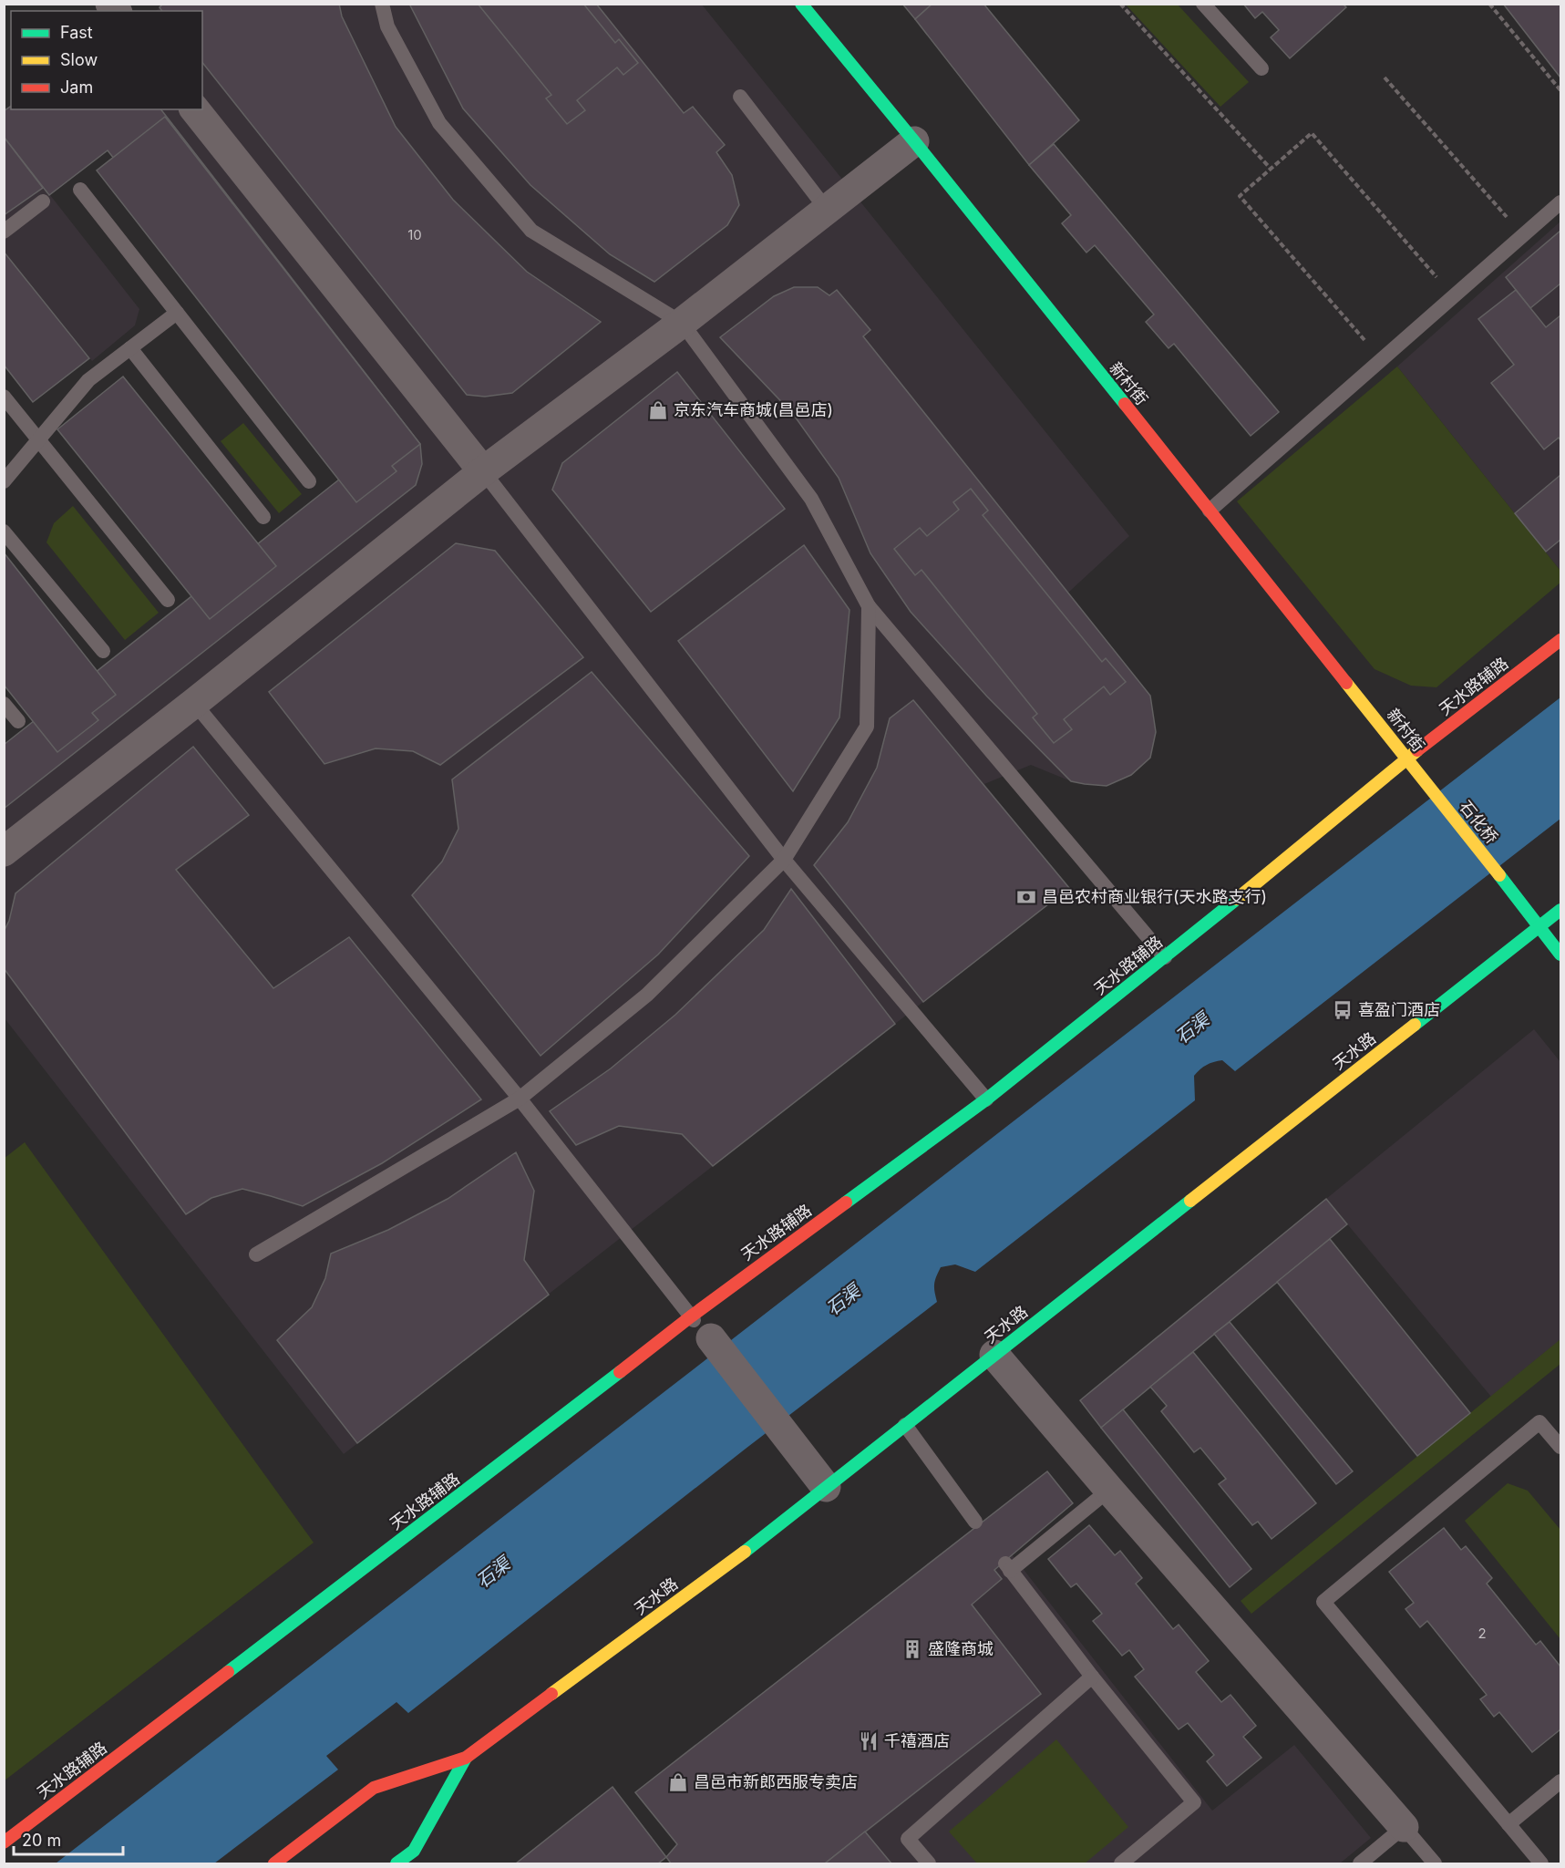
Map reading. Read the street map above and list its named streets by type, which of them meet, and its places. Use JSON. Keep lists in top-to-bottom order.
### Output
{
  "streets": {
    "street": [
      "新村街",
      "天水路辅路",
      "石化桥",
      "天水路"
    ]
  },
  "crossings": [
    ["新村街", "天水路辅路"],
    ["新村街", "石化桥"],
    ["石化桥", "天水路"]
  ],
  "water": ["石渠"],
  "places": {
    "shop": ["京东汽车商城(昌邑店)", "昌邑市新郎西服专卖店"],
    "bank": ["昌邑农村商业银行(天水路支行)"],
    "bus stop": ["喜盈门酒店"],
    "building": ["盛隆商城"],
    "restaurant": ["千禧酒店"]
  },
  "house_numbers": ["10", "2"],
  "legend": ["Fast", "Slow", "Jam"],
  "scale_bar": "20 m"
}
